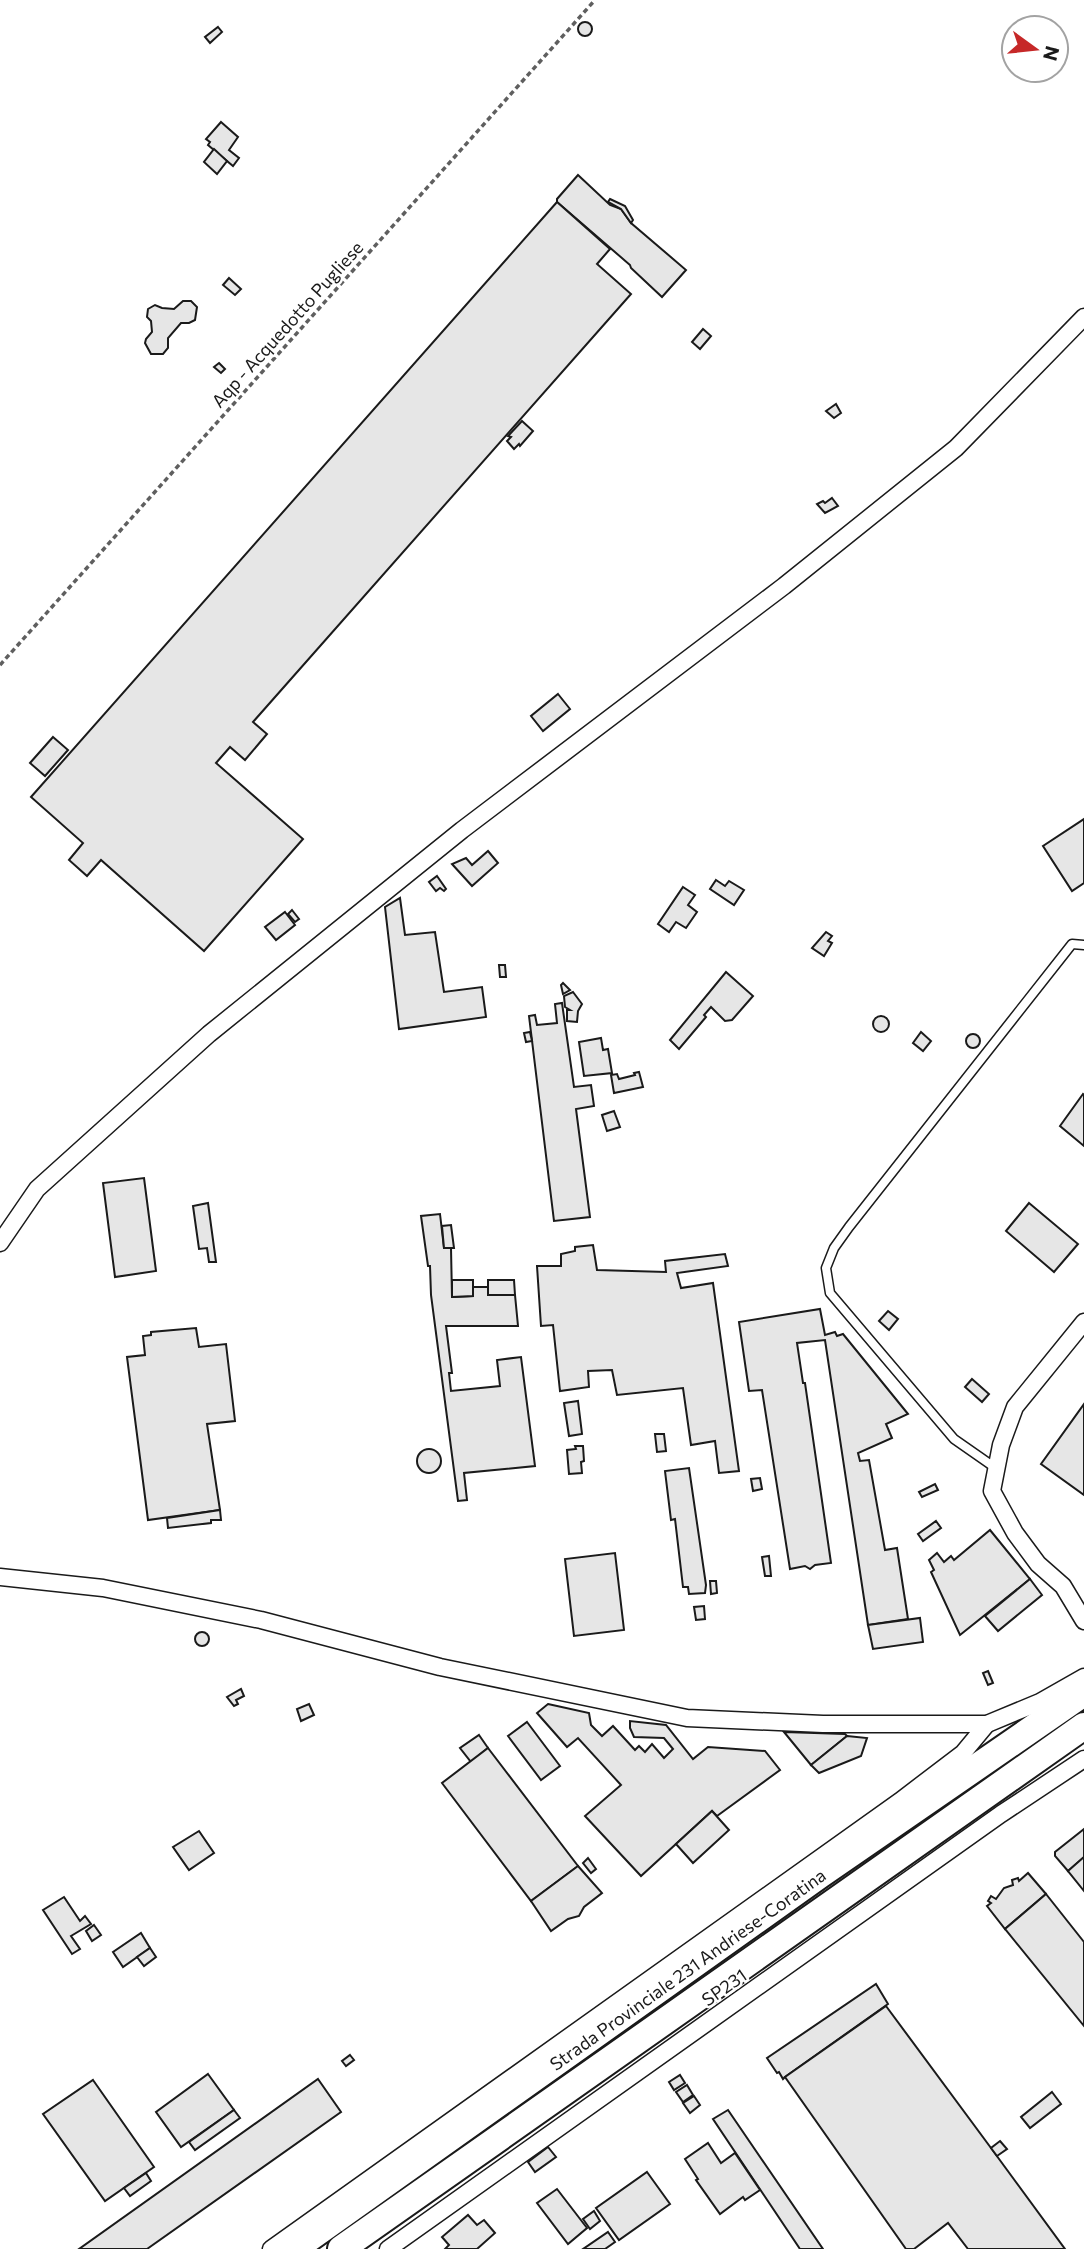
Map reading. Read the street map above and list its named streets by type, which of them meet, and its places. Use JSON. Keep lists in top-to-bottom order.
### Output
{
  "streets": {
    "highway": ["Strada Provinciale 231 Andriese-Coratina", "SP231"],
    "path": ["Aqp - Acquedotto Pugliese"]
  },
  "north": "right"
}
